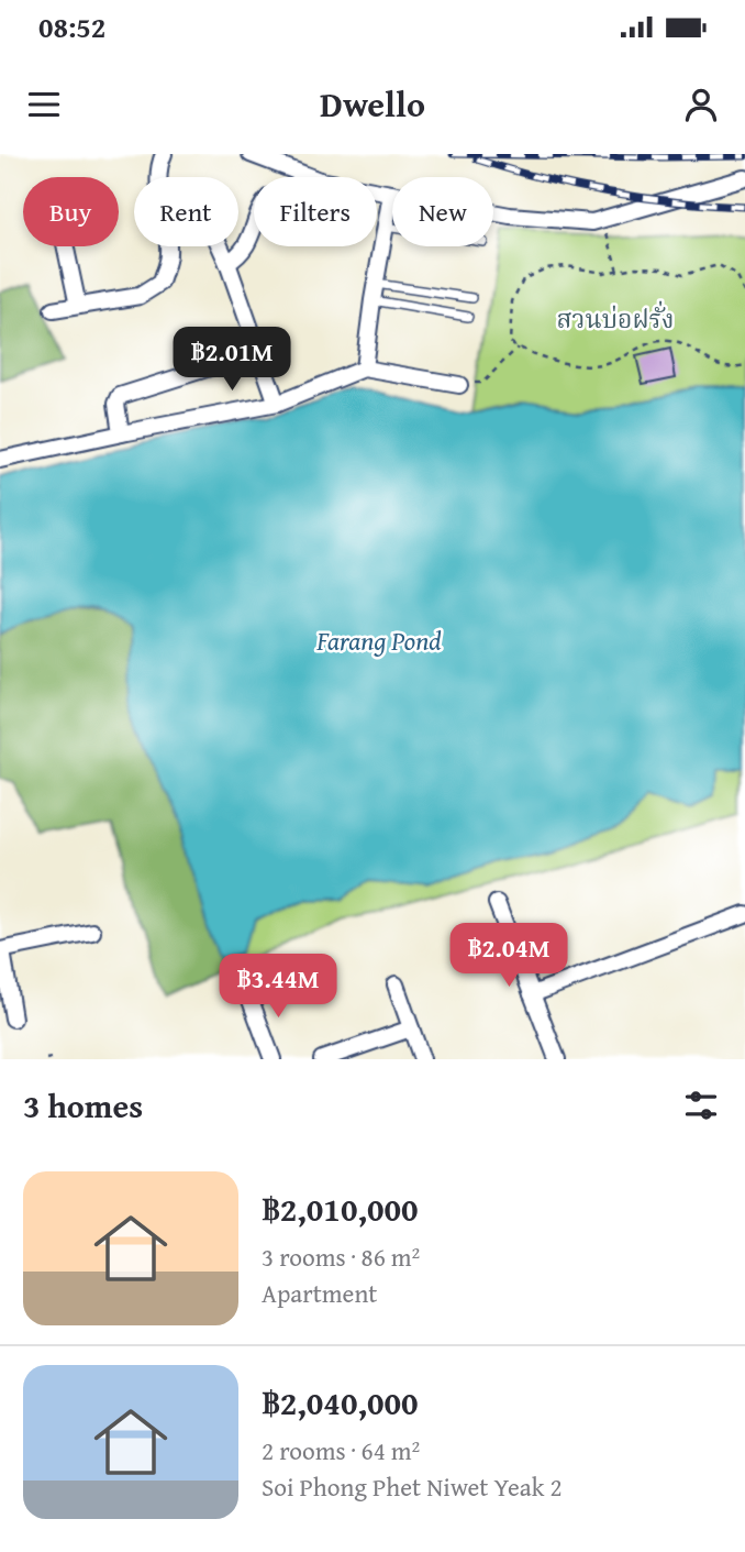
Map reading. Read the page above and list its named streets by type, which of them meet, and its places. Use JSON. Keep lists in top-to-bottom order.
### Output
{
  "water": ["Farang Pond"],
  "parks": ["สวนบ่อฝรั่ง"],
  "page": {
    "status": "08:52",
    "header": "Dwello",
    "chip": [
      "Buy",
      "Rent",
      "Filters",
      "New"
    ],
    "price": ["฿2.01M", "฿2.04M", "฿3.44M"],
    "heading": "3 homes",
    "list": [
      {
        "name": "฿2,010,000",
        "note": "3 rooms · 86 m² · Apartment"
      },
      {
        "name": "฿2,040,000",
        "note": "2 rooms · 64 m² · Soi Phong Phet Niwet Yeak 2"
      }
    ]
  }
}
